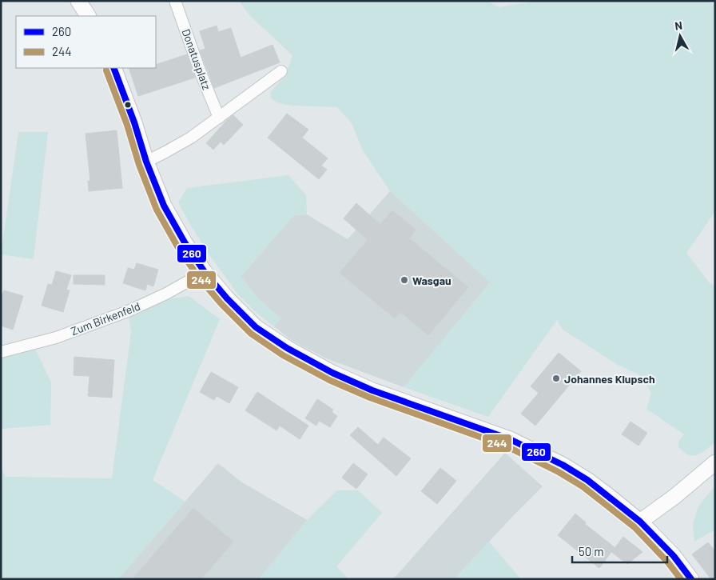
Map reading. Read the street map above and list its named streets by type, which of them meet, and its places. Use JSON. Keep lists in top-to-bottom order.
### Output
{
  "streets": {
    "street": ["Donatusplatz", "Zum Birkenfeld"]
  },
  "places": ["Wasgau", "Johannes Klupsch"],
  "lines": ["transit line 260", "transit line 244"],
  "legend": ["260", "244"],
  "scale_bar": "50 m",
  "north": "top"
}
